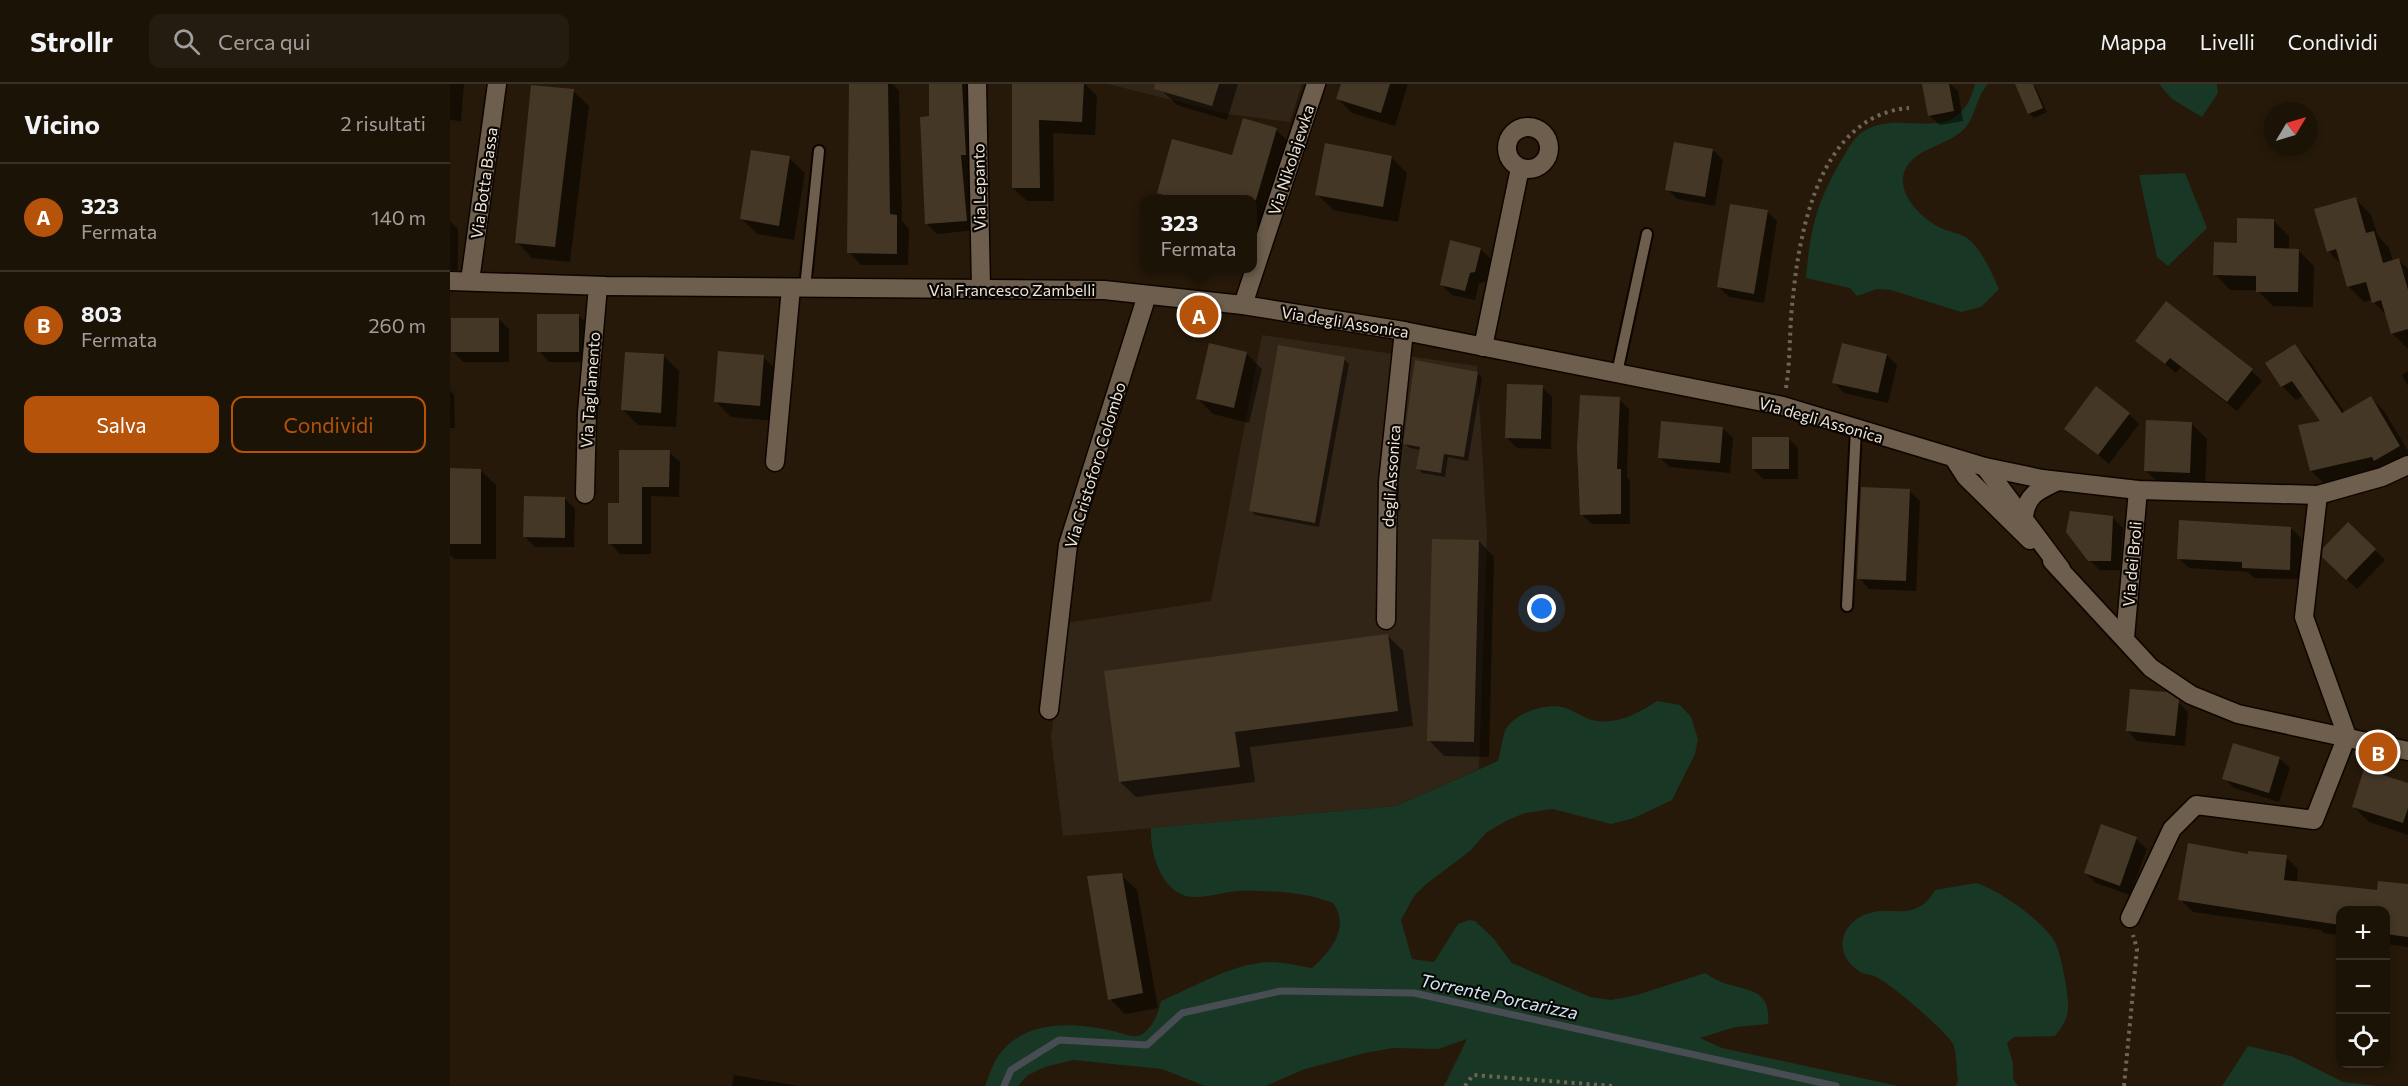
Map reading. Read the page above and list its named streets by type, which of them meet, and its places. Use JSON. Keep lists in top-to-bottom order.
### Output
{
  "streets": {
    "street": [
      "Via Nikolajewka",
      "Via Botta Bassa",
      "Via Lepanto",
      "Via Francesco Zambelli",
      "Via degli Assonica",
      "Via Tagliamento",
      "Via Cristoforo Colombo",
      "degli Assonica",
      "Via dei Broli"
    ]
  },
  "crossings": [
    ["Via Nikolajewka", "Via Francesco Zambelli"],
    ["Via Nikolajewka", "Via degli Assonica"],
    ["Via Botta Bassa", "Via Francesco Zambelli"],
    ["Via Lepanto", "Via Francesco Zambelli"],
    ["Via Francesco Zambelli", "Via degli Assonica"],
    ["Via Francesco Zambelli", "Via Tagliamento"],
    ["Via Francesco Zambelli", "Via Cristoforo Colombo"],
    ["Via degli Assonica", "degli Assonica"],
    ["Via degli Assonica", "Via dei Broli"]
  ],
  "water": ["Torrente Porcarizza"],
  "north": "top right",
  "page": {
    "header": "Strollr",
    "search": "Cerca qui",
    "nav": ["Mappa", "Livelli", "Condividi"],
    "heading": ["Vicino", "2 risultati"],
    "list": [
      {
        "mark": "A",
        "name": "323",
        "note": "Fermata",
        "value": "140 m"
      },
      {
        "mark": "B",
        "name": "803",
        "note": "Fermata",
        "value": "260 m"
      }
    ],
    "popup": ["323", "Fermata"],
    "pins": ["A", "B"],
    "buttons": ["Salva", "Condividi"],
    "map_buttons": ["+", "−"]
  }
}
